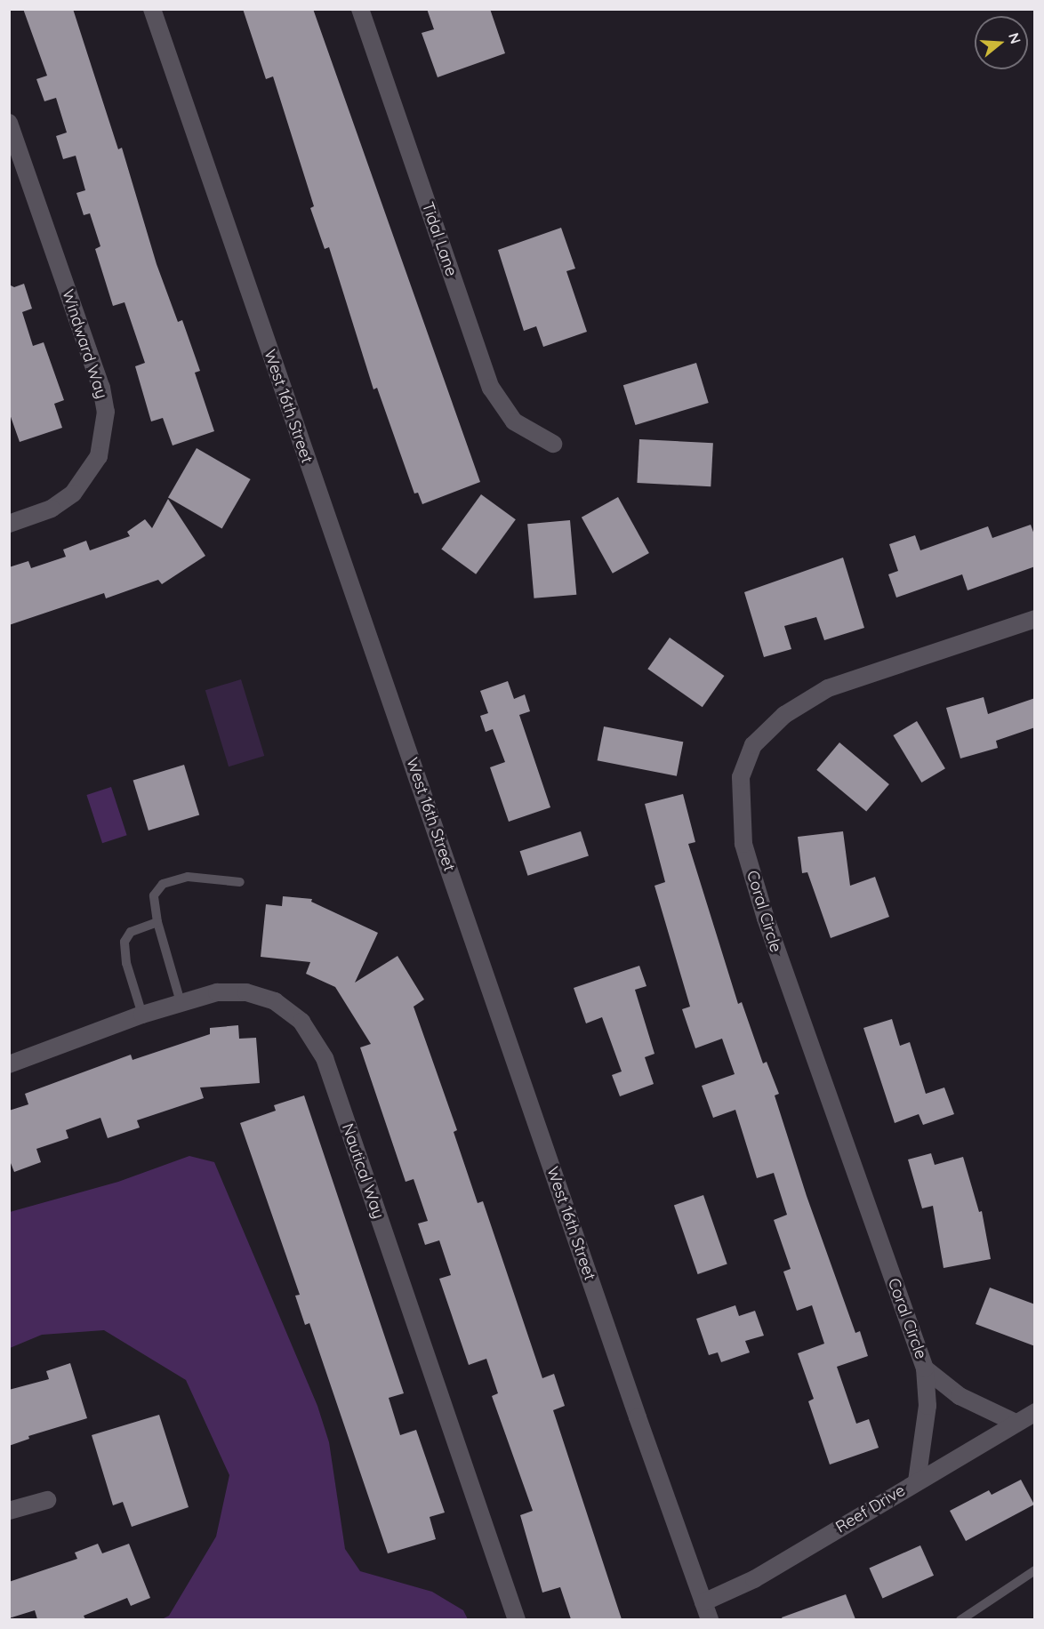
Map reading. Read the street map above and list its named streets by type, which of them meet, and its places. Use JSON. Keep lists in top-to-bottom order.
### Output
{
  "streets": {
    "street": [
      "Tidal Lane",
      "Windward Way",
      "West 16th Street",
      "Coral Circle",
      "Nautical Way",
      "Reef Drive"
    ]
  },
  "crossings": [
    ["West 16th Street", "Reef Drive"],
    ["Coral Circle", "Reef Drive"]
  ],
  "north": "right"
}
